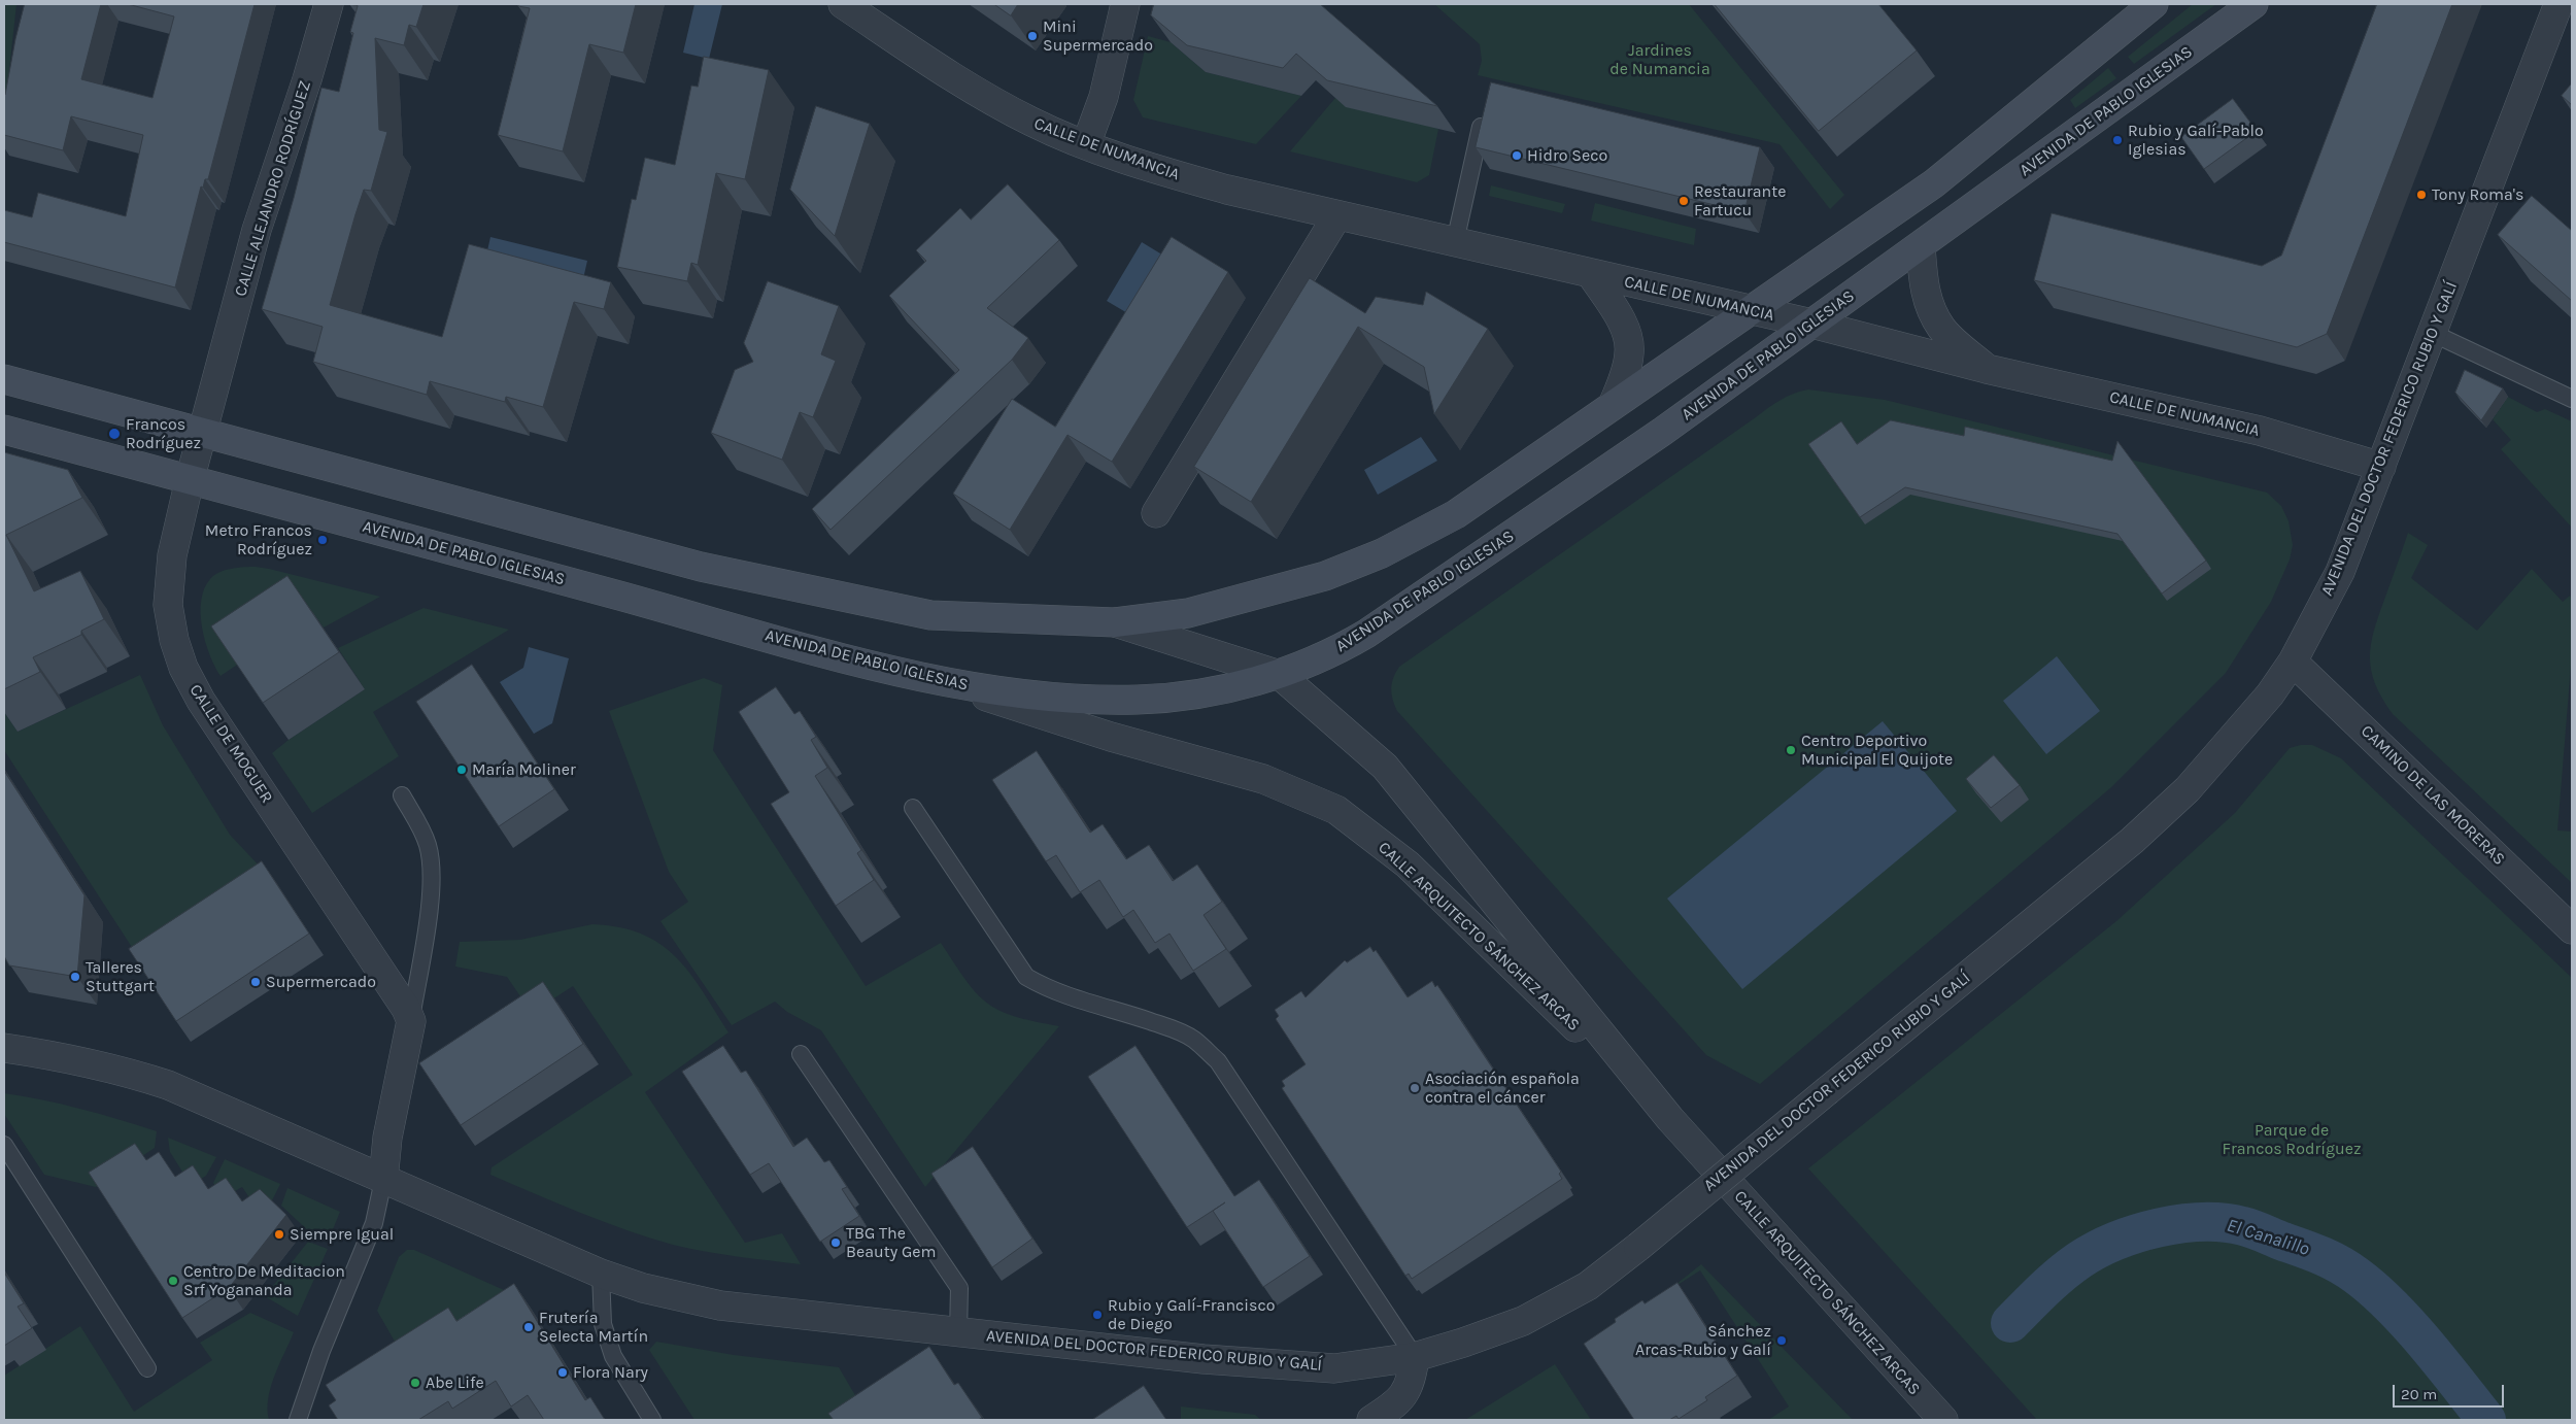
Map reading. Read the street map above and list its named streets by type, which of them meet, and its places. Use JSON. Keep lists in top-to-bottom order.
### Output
{
  "streets": {
    "street": [
      "AVENIDA DE PABLO IGLESIAS",
      "CALLE DE NUMANCIA",
      "CALLE ALEJANDRO RODRÍGUEZ",
      "AVENIDA DEL DOCTOR FEDERICO RUBIO Y GALÍ",
      "CALLE DE MOGUER",
      "CAMINO DE LAS MORERAS",
      "CALLE ARQUITECTO SÁNCHEZ ARCAS"
    ]
  },
  "crossings": [
    ["AVENIDA DE PABLO IGLESIAS", "CALLE DE NUMANCIA"],
    ["AVENIDA DE PABLO IGLESIAS", "CALLE DE MOGUER"],
    ["AVENIDA DE PABLO IGLESIAS", "CALLE ARQUITECTO SÁNCHEZ ARCAS"],
    ["CALLE DE NUMANCIA", "AVENIDA DEL DOCTOR FEDERICO RUBIO Y GALÍ"],
    ["CALLE ALEJANDRO RODRÍGUEZ", "CALLE DE MOGUER"],
    ["AVENIDA DEL DOCTOR FEDERICO RUBIO Y GALÍ", "CAMINO DE LAS MORERAS"]
  ],
  "water": ["El Canalillo"],
  "parks": ["Jardines de Numancia", "Parque de Francos Rodríguez"],
  "places": [
    "Mini Supermercado",
    "Rubio y Galí-Pablo Iglesias",
    "Hidro Seco",
    "Tony Roma's",
    "Restaurante Fartucu",
    "Francos Rodríguez",
    "Metro Francos Rodríguez",
    "Centro Deportivo Municipal El Quijote",
    "María Moliner",
    "Talleres Stuttgart",
    "Supermercado",
    "Asociación española contra el cáncer",
    "Siempre Igual",
    "TBG The Beauty Gem",
    "Centro De Meditacion Srf Yogananda",
    "Rubio y Galí-Francisco de Diego",
    "Frutería Selecta Martín",
    "Sánchez Arcas-Rubio y Galí",
    "Flora Nary",
    "Abe Life"
  ],
  "scale_bar": "20 m"
}
